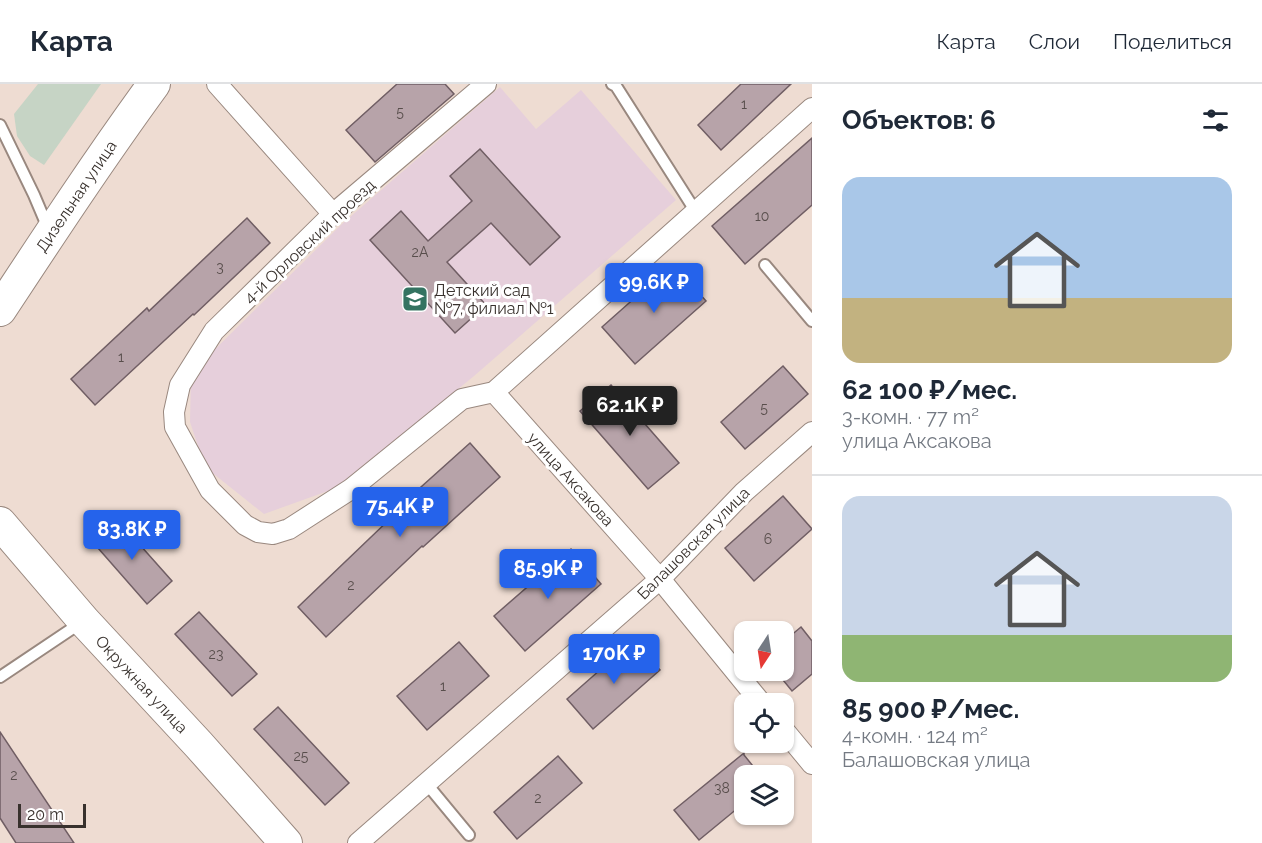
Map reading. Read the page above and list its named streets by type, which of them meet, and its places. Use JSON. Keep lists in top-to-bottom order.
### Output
{
  "streets": {
    "main road": ["Дизельная улица", "Окружная улица"],
    "street": ["4-й Орловский проезд", "улица Аксакова", "Балашовская улица"]
  },
  "crossings": [
    ["4-й Орловский проезд", "улица Аксакова"],
    ["улица Аксакова", "Балашовская улица"]
  ],
  "places": {
    "school or university": ["Детский сад №7, филиал №1"]
  },
  "house_numbers": [
    "1",
    "5",
    "10",
    "2А",
    "3",
    "1",
    "5",
    "6",
    "2",
    "23",
    "1",
    "25",
    "2",
    "38",
    "2"
  ],
  "scale_bar": "20 m",
  "north": "bottom",
  "page": {
    "header": "Карта",
    "nav": ["Карта", "Слои", "Поделиться"],
    "heading": "Объектов: 6",
    "list": [
      {
        "name": "62 100 ₽/мес.",
        "note": "3-комн. · 77 m² · улица Аксакова"
      },
      {
        "name": "85 900 ₽/мес.",
        "note": "4-комн. · 124 m² · Балашовская улица"
      }
    ],
    "price": [
      "99.6K ₽",
      "62.1K ₽",
      "75.4K ₽",
      "83.8K ₽",
      "85.9K ₽",
      "170K ₽"
    ],
    "scale": "20 m"
  }
}
